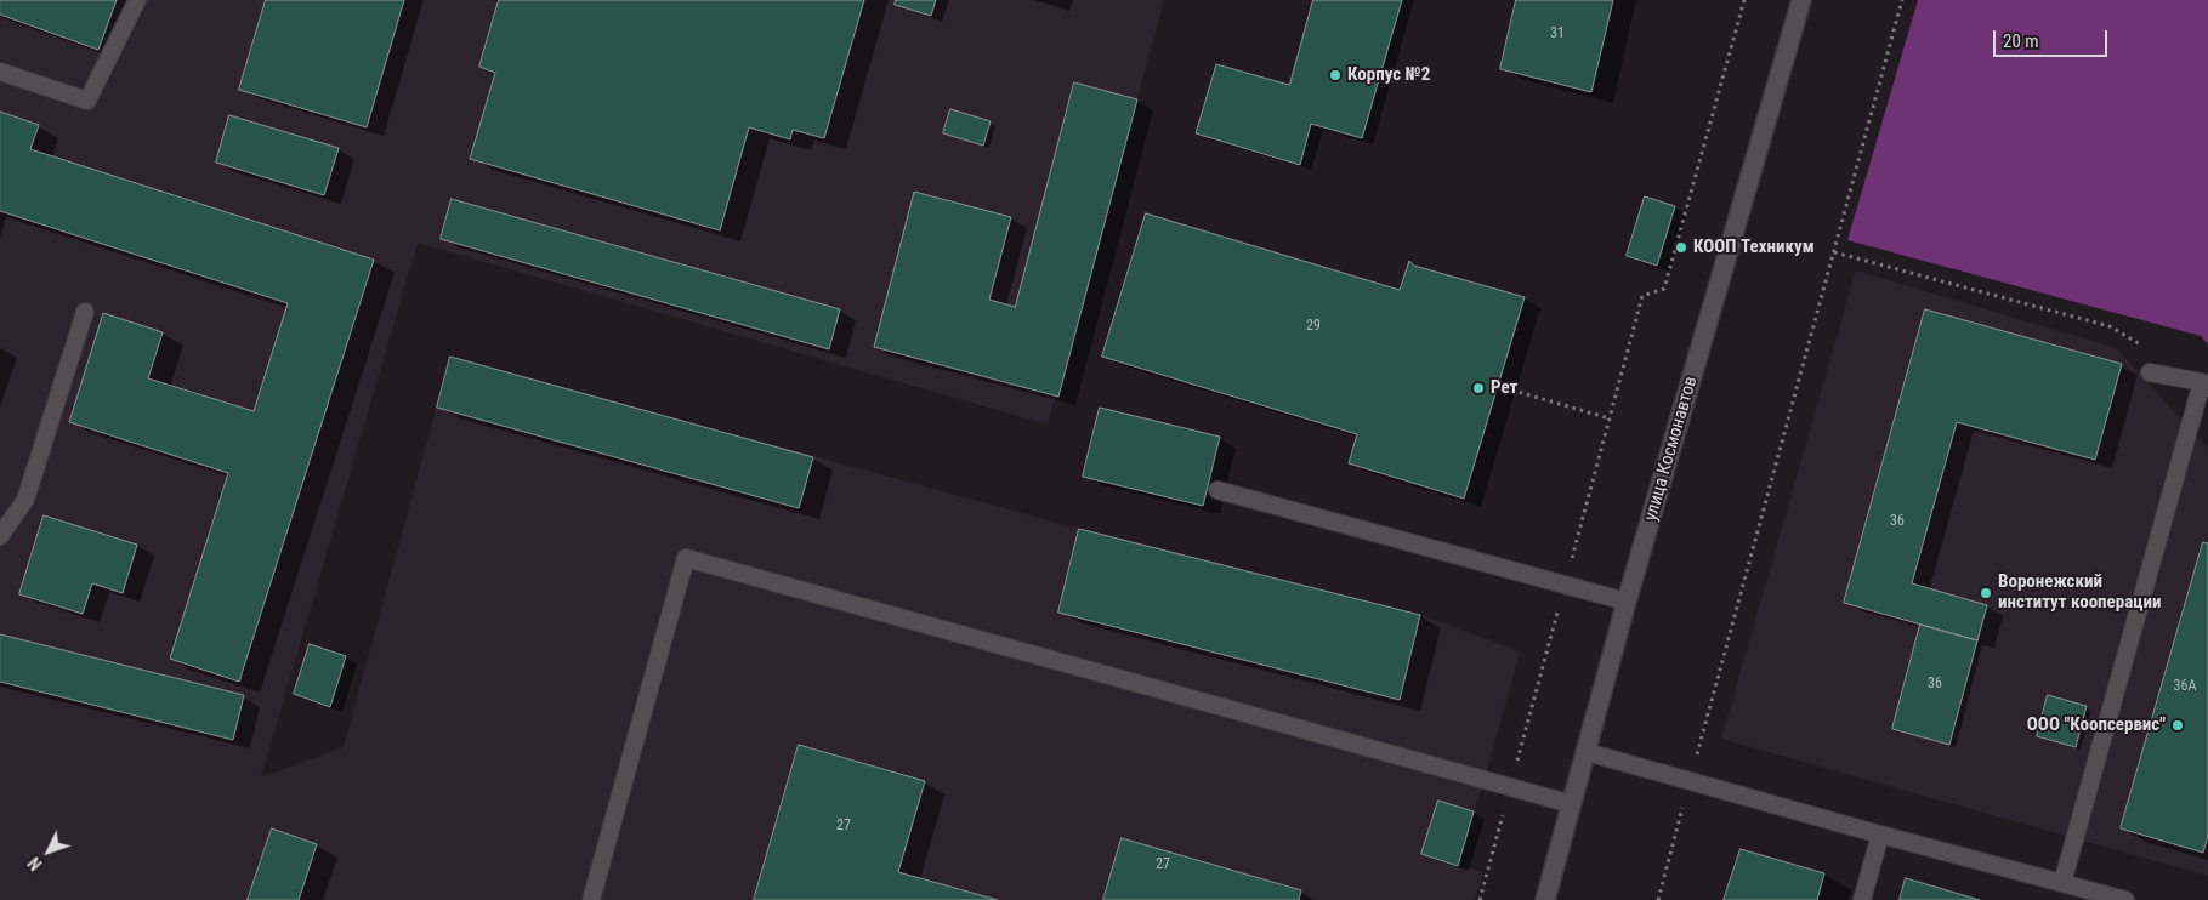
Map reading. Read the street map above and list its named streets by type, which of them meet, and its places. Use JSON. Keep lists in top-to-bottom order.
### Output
{
  "streets": {
    "main road": ["улица Космонавтов"]
  },
  "places": [
    "Корпус №2",
    "КООП Техникум",
    "Рет",
    "Воронежский институт кооперации",
    "ООО \"Коопсервис\""
  ],
  "house_numbers": [
    "31",
    "29",
    "36",
    "36",
    "36А",
    "27",
    "27"
  ],
  "scale_bar": "20 m",
  "north": "bottom left"
}
